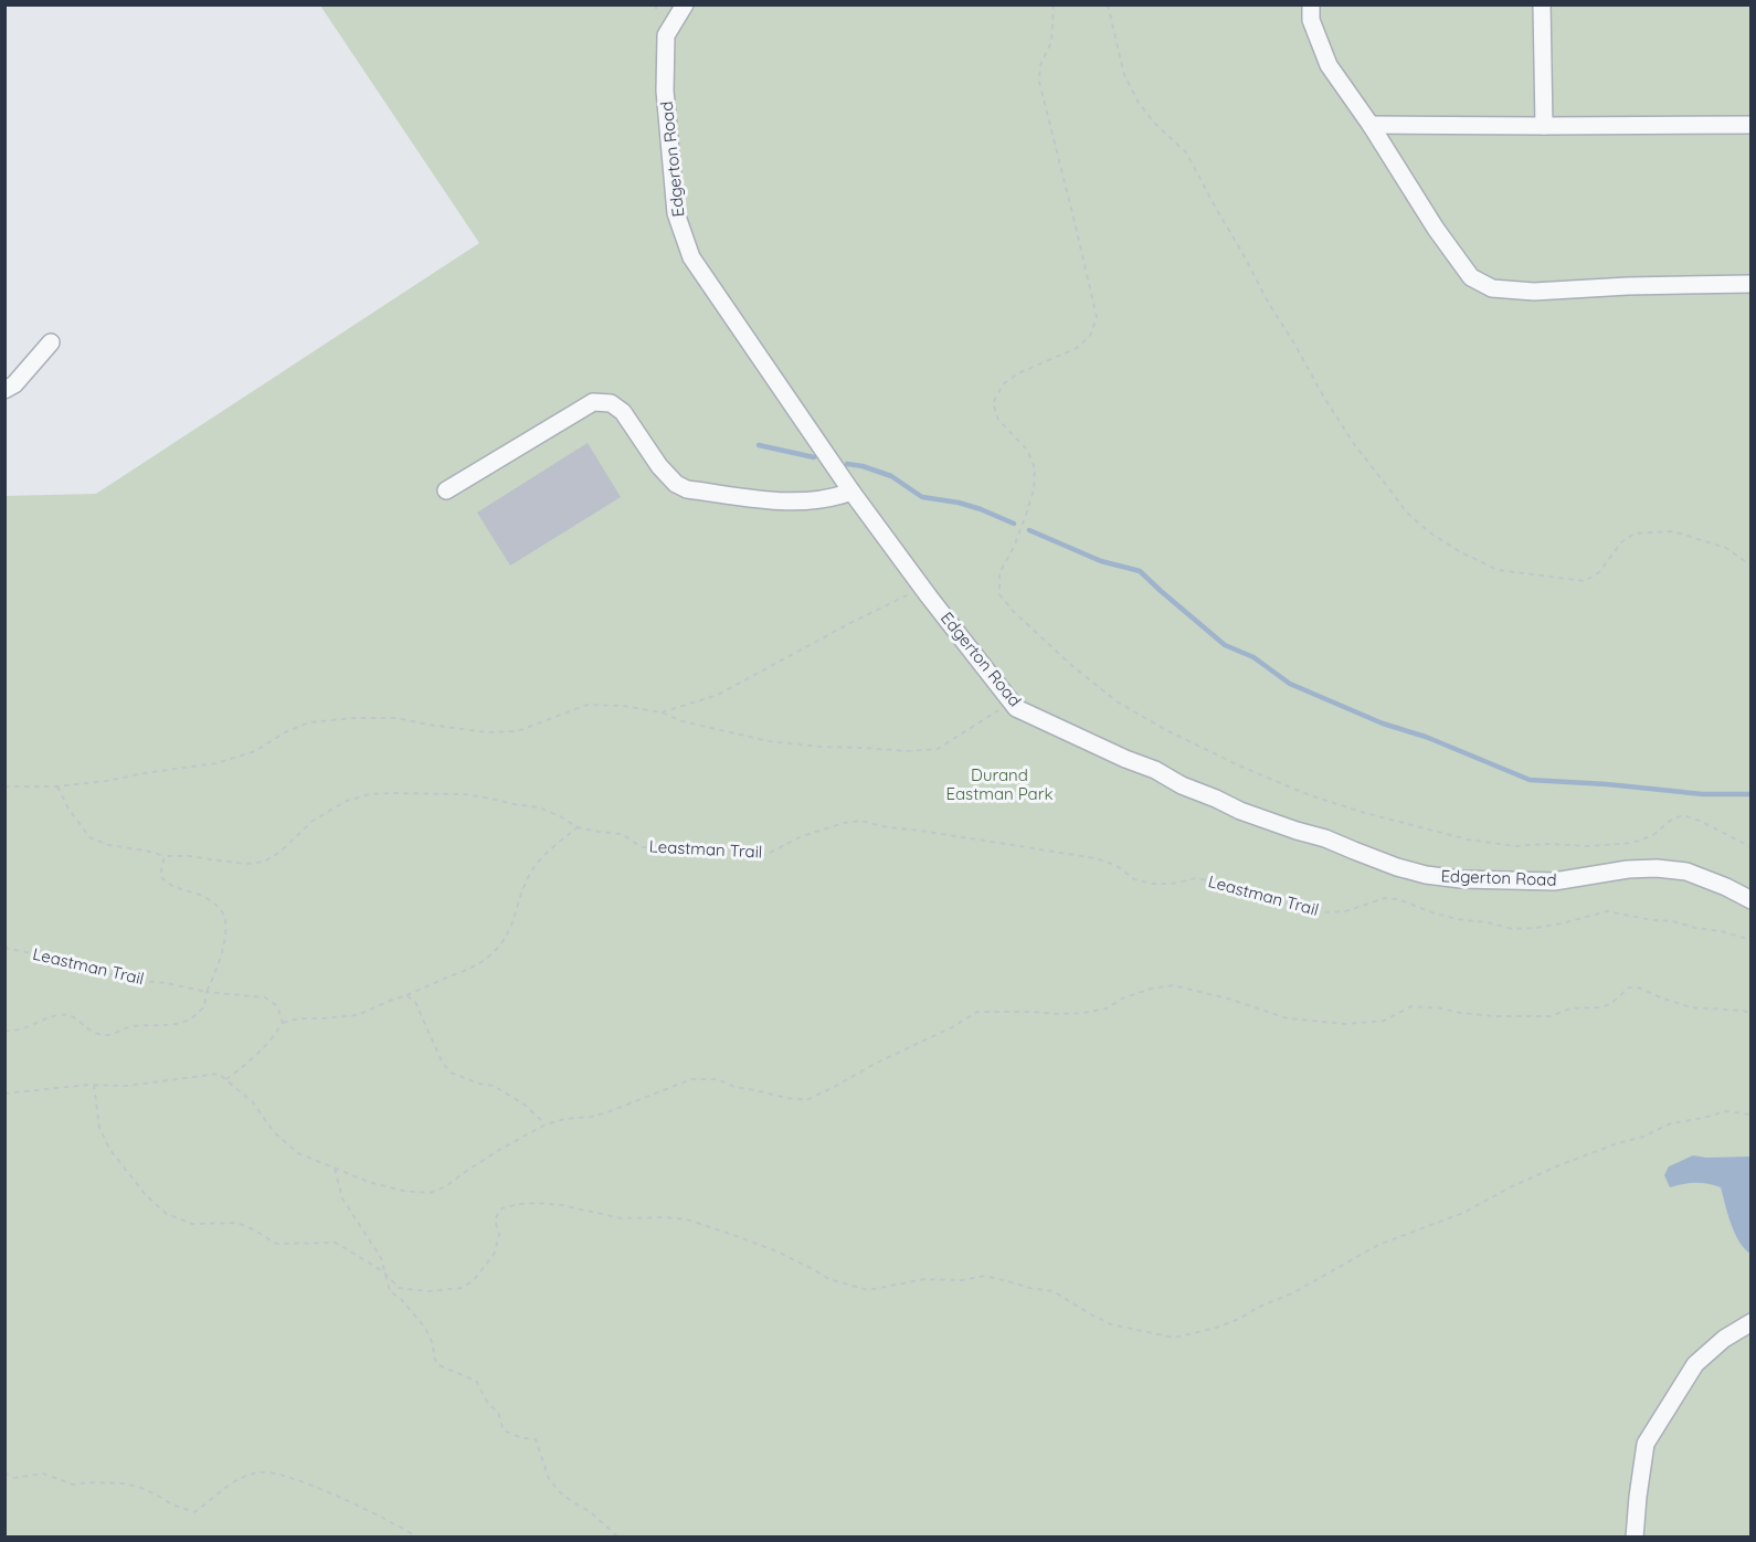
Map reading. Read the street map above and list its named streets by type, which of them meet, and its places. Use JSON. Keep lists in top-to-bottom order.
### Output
{
  "streets": {
    "street": ["Edgerton Road"],
    "path": ["Leastman Trail"]
  },
  "parks": ["Durand Eastman Park"]
}
